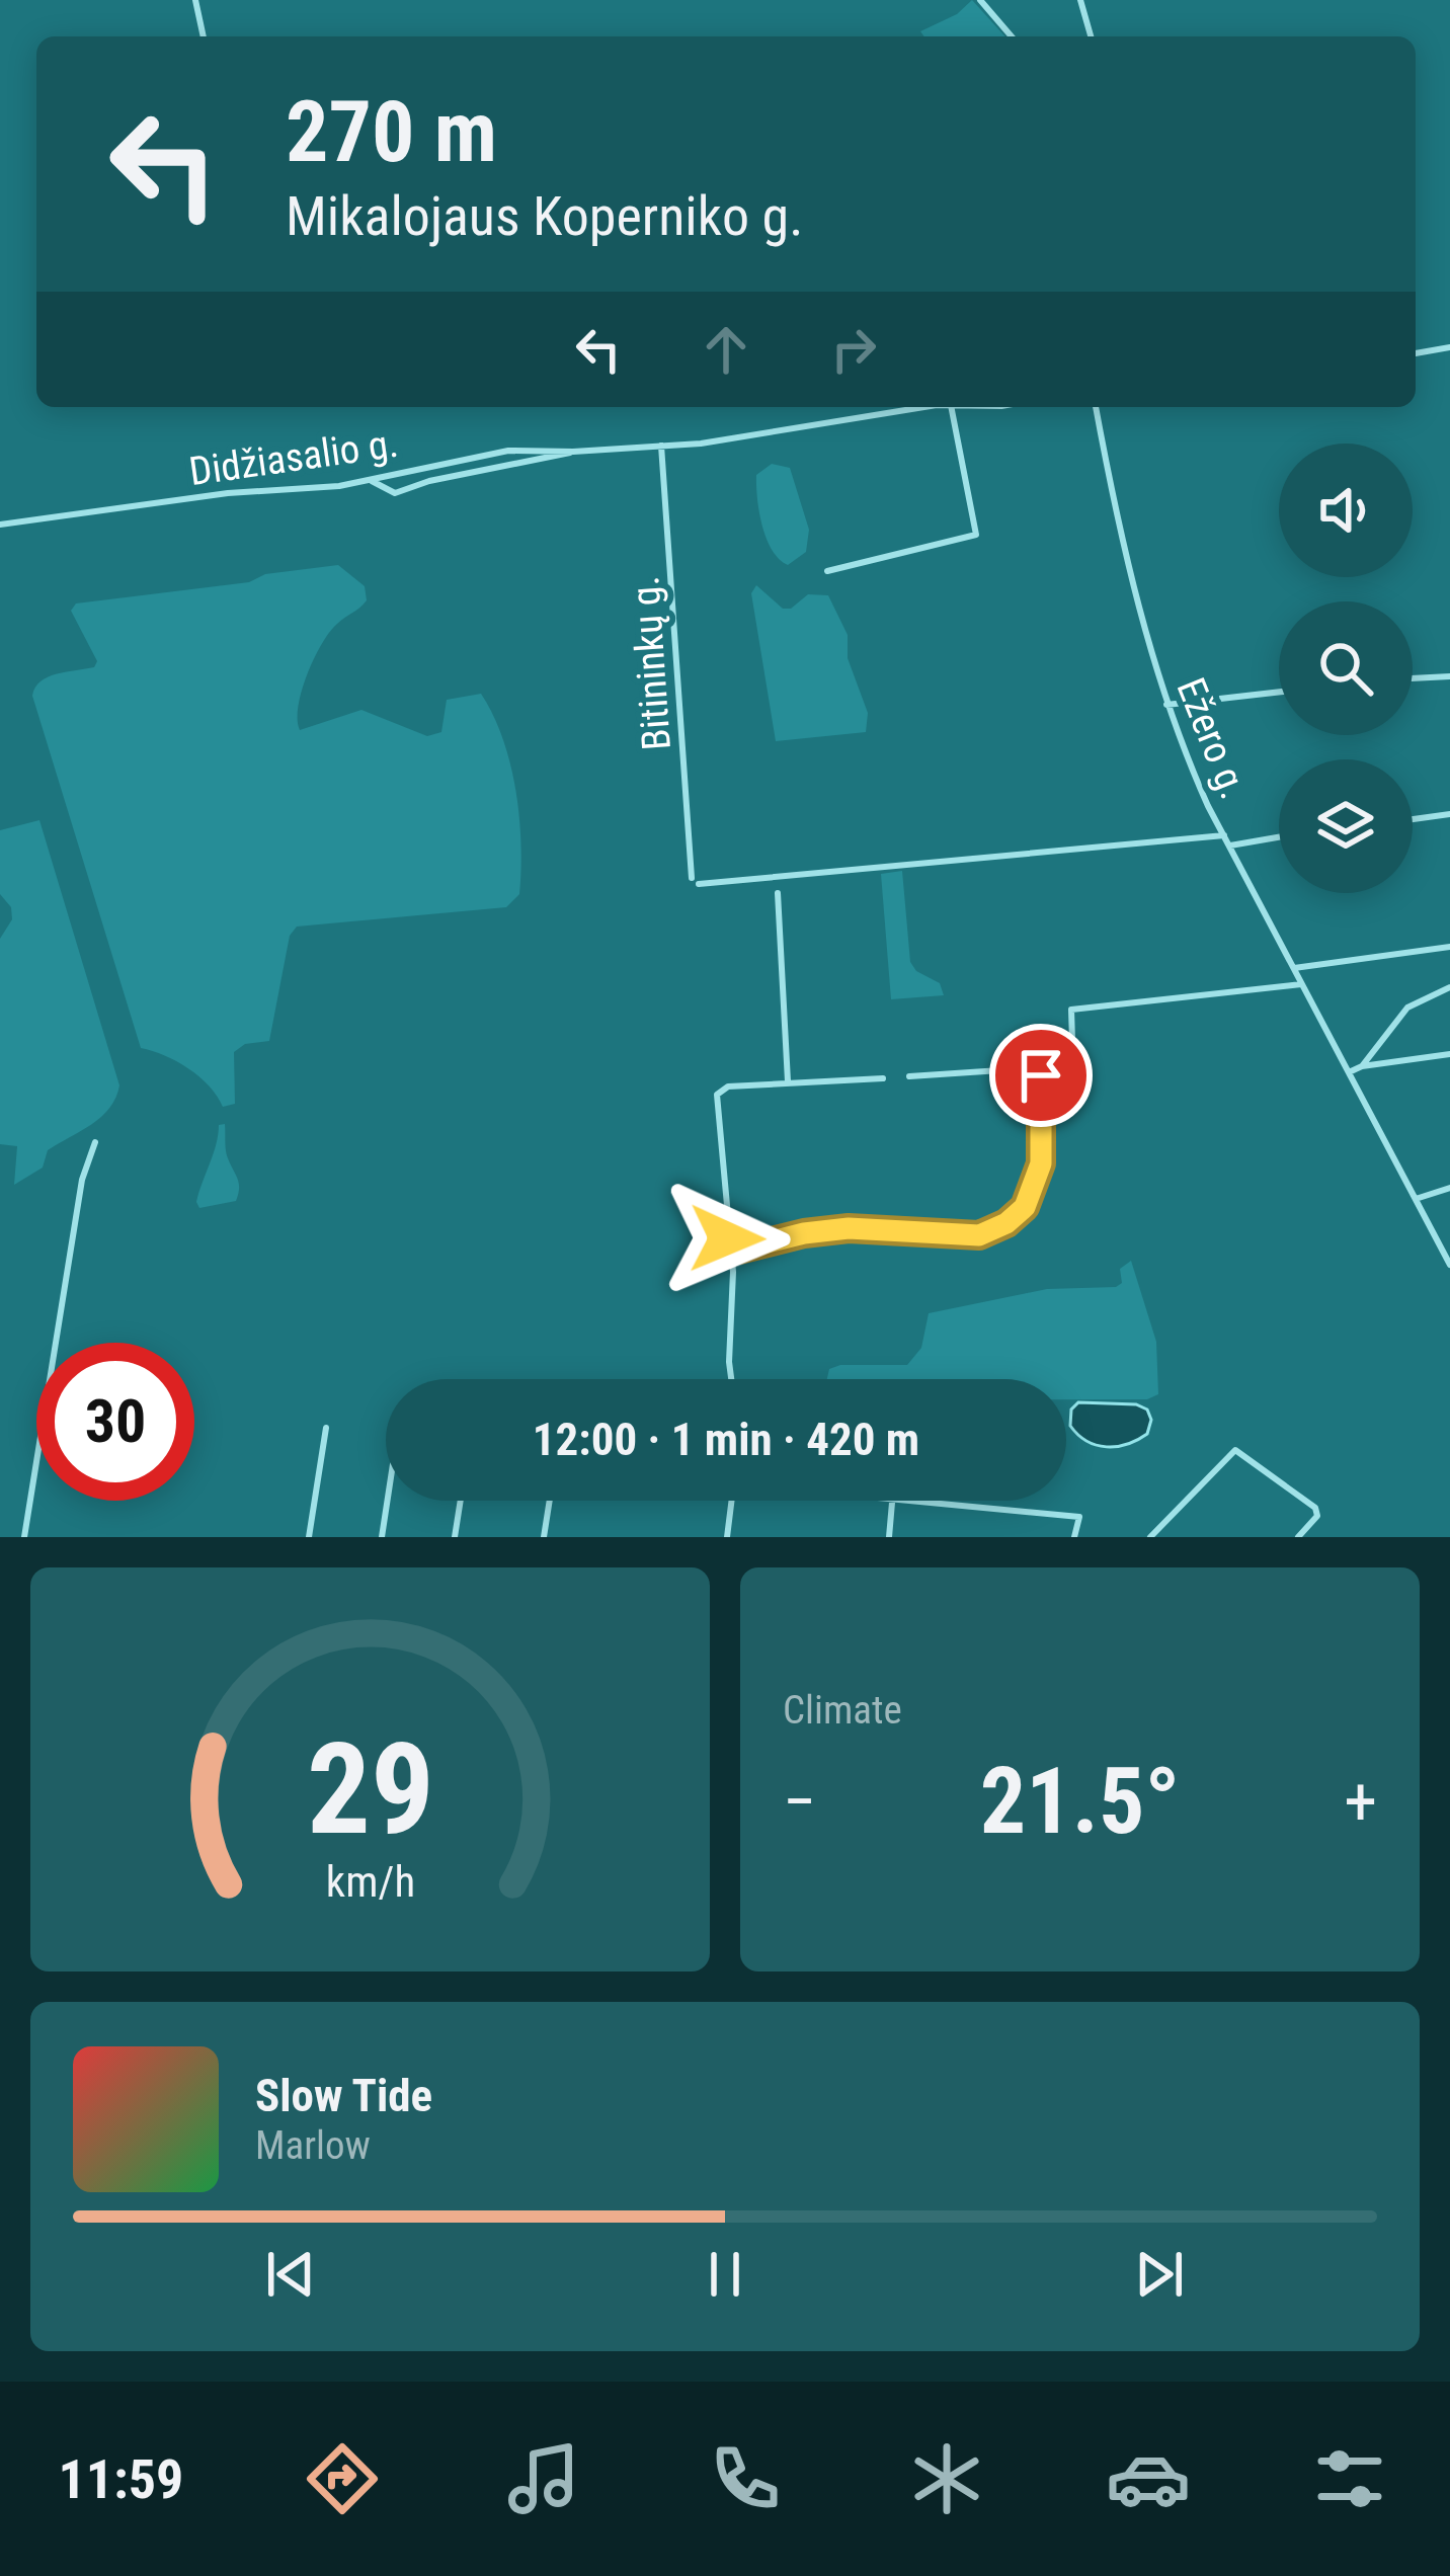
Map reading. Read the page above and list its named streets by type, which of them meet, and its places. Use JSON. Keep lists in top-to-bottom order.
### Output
{
  "streets": {
    "street": ["Didžiasalio g.", "Bitininkų g.", "Ežero g."]
  },
  "crossings": [
    ["Didžiasalio g.", "Bitininkų g."],
    ["Bitininkų g.", "Ežero g."]
  ],
  "page": {
    "turn": ["270 m", "Mikalojaus Koperniko g."],
    "limit": "30",
    "trip": "12:00 · 1 min · 420 m",
    "tile": "Climate",
    "heat": ["−", "21.5°", "+"],
    "song": ["Slow Tide", "Marlow"],
    "tabs": "11:59",
    "gauge": ["29", "km/h"]
  }
}
